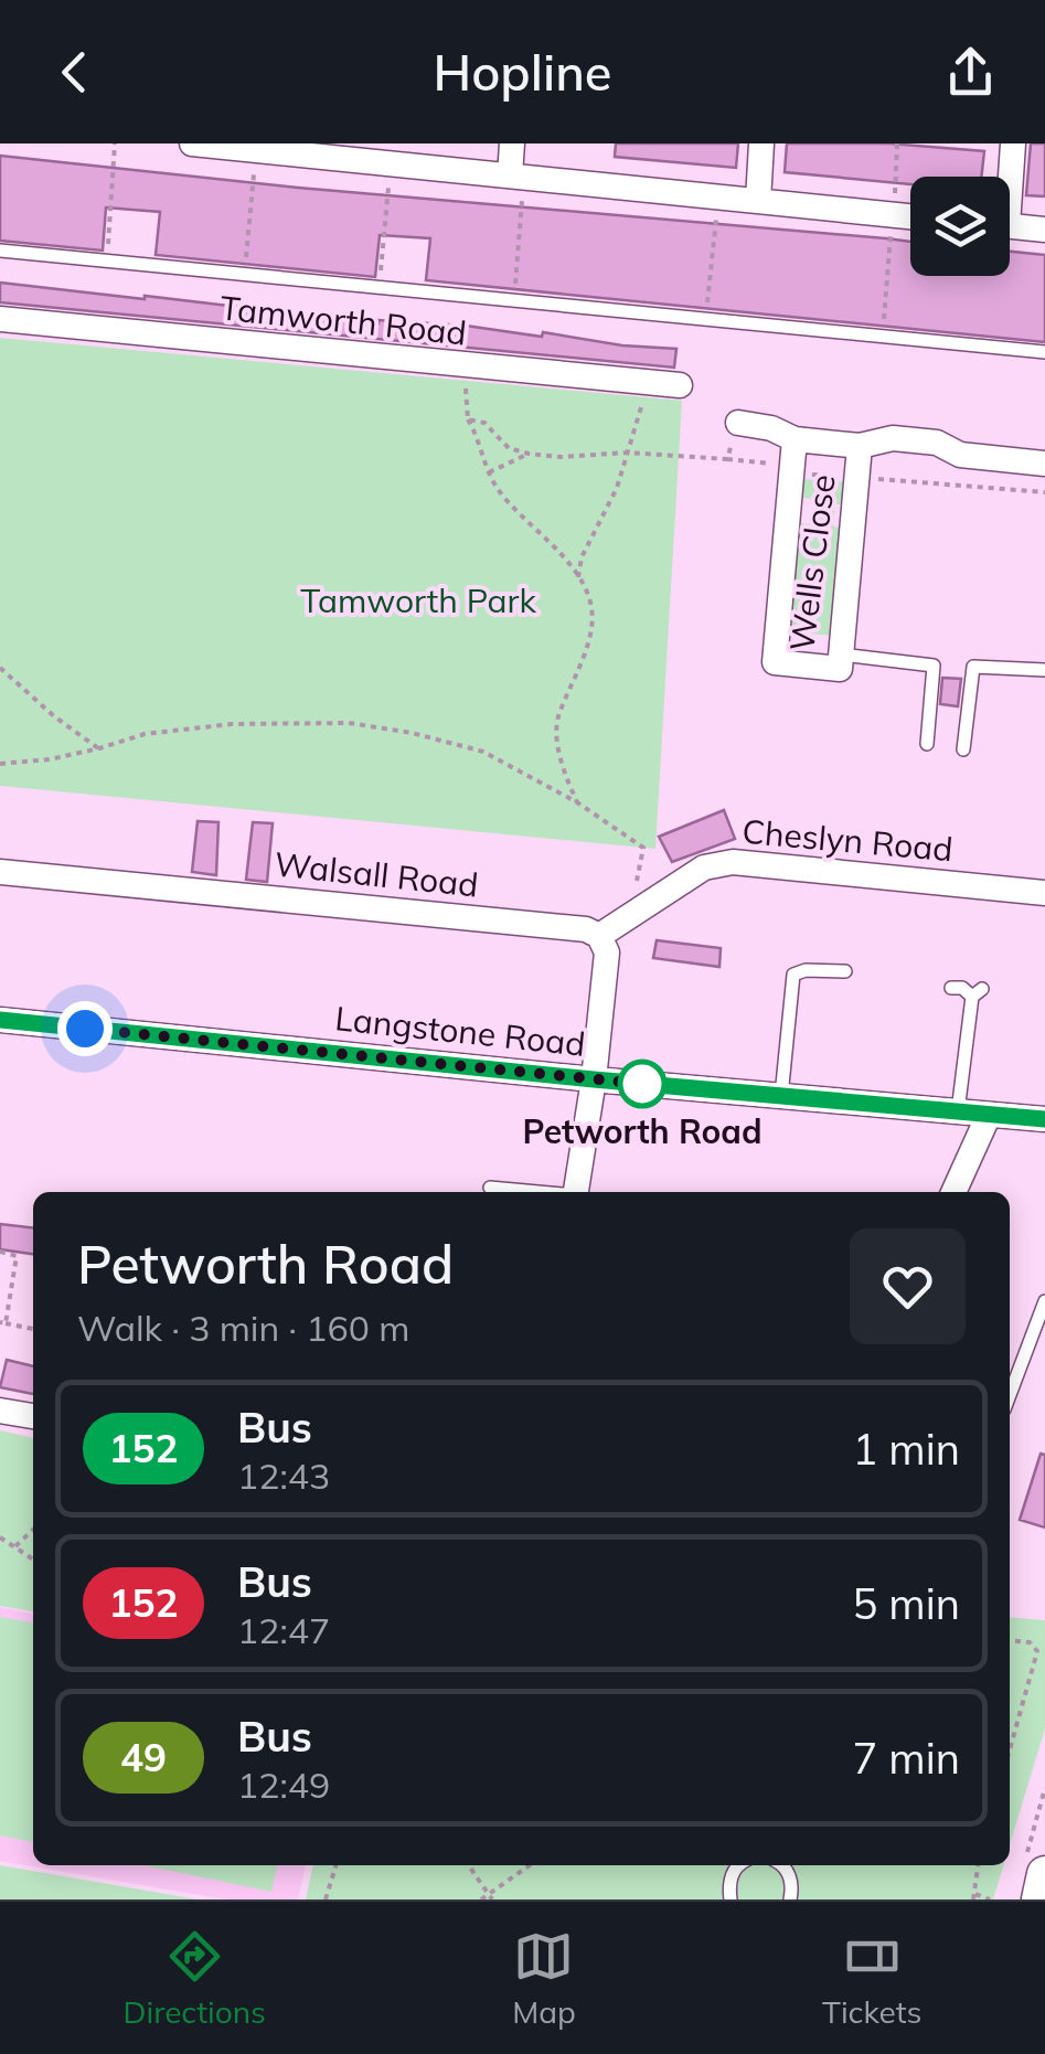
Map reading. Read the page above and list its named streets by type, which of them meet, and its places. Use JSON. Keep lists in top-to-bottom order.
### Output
{
  "streets": {
    "street": [
      "Tamworth Road",
      "Wells Close",
      "Cheslyn Road",
      "Walsall Road",
      "Langstone Road"
    ]
  },
  "crossings": [
    ["Cheslyn Road", "Walsall Road"]
  ],
  "parks": ["Tamworth Park"],
  "places": ["Petworth Road"],
  "lines": ["bus line 152"],
  "page": {
    "header": "Hopline",
    "heading": ["Petworth Road", "Walk · 3 min · 160 m"],
    "list": [
      {
        "mark": "152",
        "name": "Bus",
        "note": "12:43",
        "value": "1 min"
      },
      {
        "mark": "152",
        "name": "Bus",
        "note": "12:47",
        "value": "5 min"
      },
      {
        "mark": "49",
        "name": "Bus",
        "note": "12:49",
        "value": "7 min"
      }
    ],
    "tabs": ["Directions", "Map", "Tickets"]
  }
}
